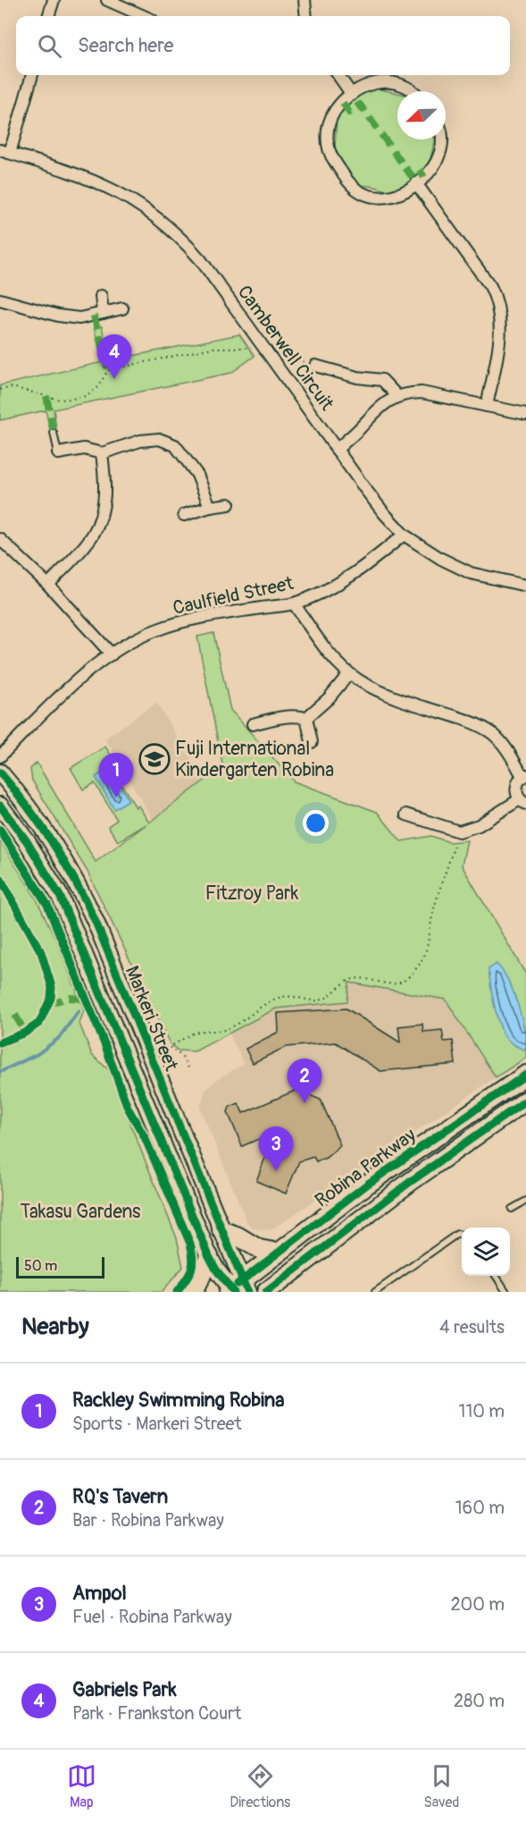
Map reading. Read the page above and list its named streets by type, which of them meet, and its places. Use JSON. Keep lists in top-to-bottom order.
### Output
{
  "streets": {
    "main road": ["Markeri Street", "Robina Parkway"],
    "street": ["Camberwell Circuit", "Caulfield Street"]
  },
  "crossings": [
    ["Camberwell Circuit", "Caulfield Street"],
    ["Markeri Street", "Robina Parkway"]
  ],
  "parks": ["Fitzroy Park", "Takasu Gardens"],
  "places": {
    "school or university": ["Fuji International Kindergarten Robina"]
  },
  "scale_bar": "50 m",
  "north": "bottom left",
  "page": {
    "search": "Search here",
    "pins": [
      "4",
      "1",
      "2",
      "3"
    ],
    "scale": "50 m",
    "heading": ["Nearby", "4 results"],
    "list": [
      {
        "mark": "1",
        "name": "Rackley Swimming Robina",
        "note": "Sports · Markeri Street",
        "value": "110 m"
      },
      {
        "mark": "2",
        "name": "RQ's Tavern",
        "note": "Bar · Robina Parkway",
        "value": "160 m"
      },
      {
        "mark": "3",
        "name": "Ampol",
        "note": "Fuel · Robina Parkway",
        "value": "200 m"
      },
      {
        "mark": "4",
        "name": "Gabriels Park",
        "note": "Park · Frankston Court",
        "value": "280 m"
      }
    ],
    "nav": ["Map", "Directions", "Saved"]
  }
}
